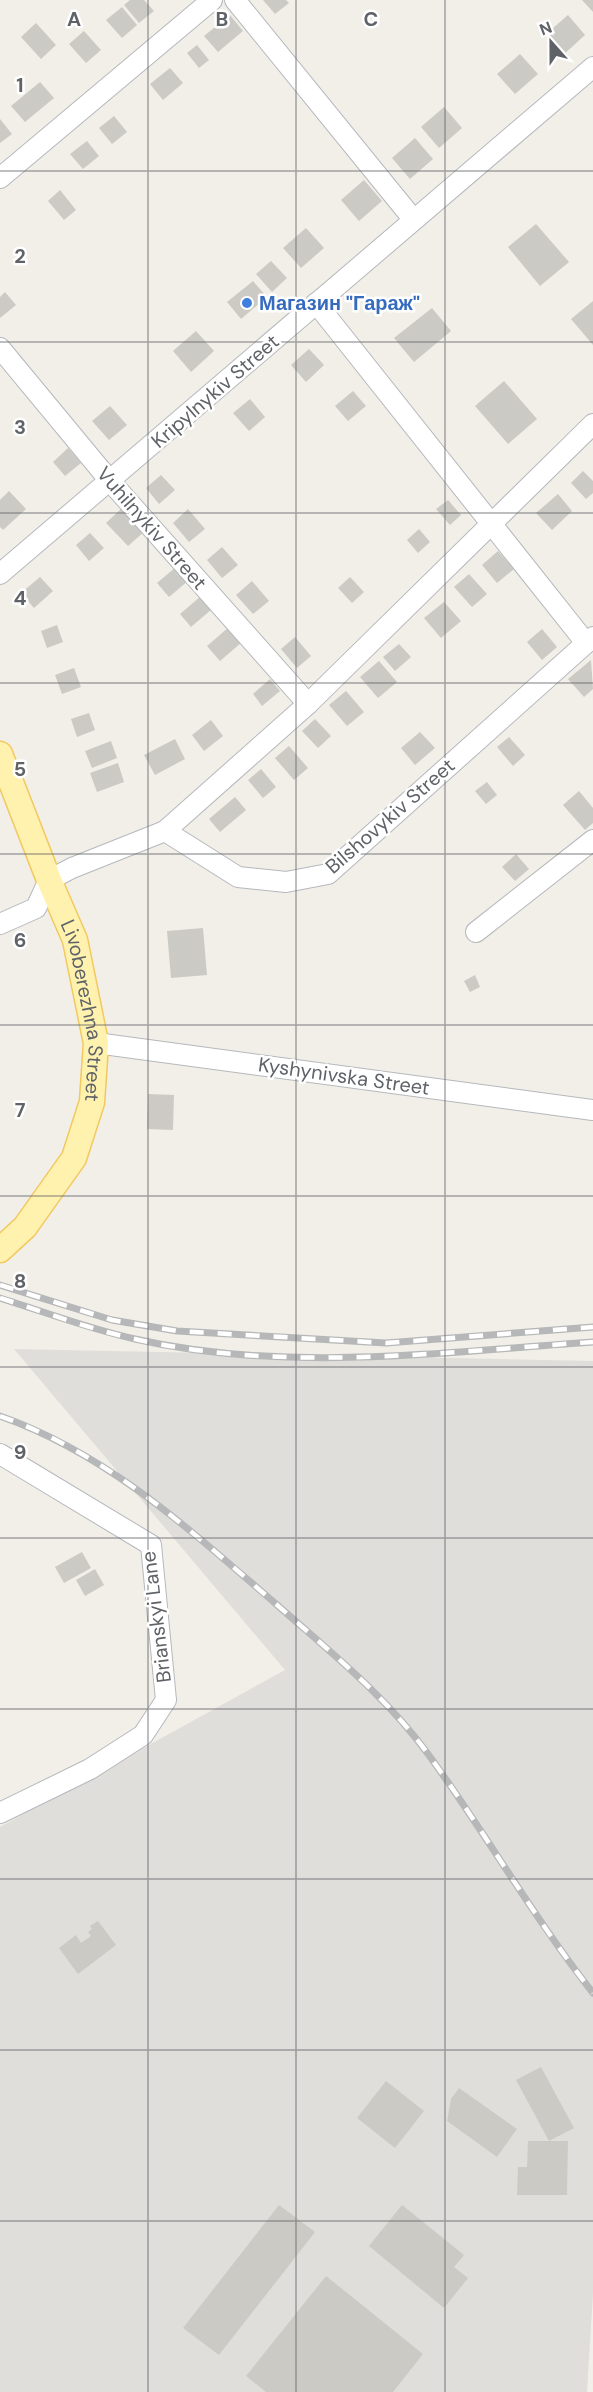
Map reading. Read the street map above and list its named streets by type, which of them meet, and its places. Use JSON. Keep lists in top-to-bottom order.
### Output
{
  "streets": {
    "main road": ["Livoberezhna Street"],
    "street": [
      "Kripylnykiv Street",
      "Vuhilnykiv Street",
      "Bilshovykiv Street",
      "Kyshynivska Street",
      "Brianskyi Lane"
    ]
  },
  "crossings": [
    ["Kripylnykiv Street", "Vuhilnykiv Street"],
    ["Kripylnykiv Street", "Bilshovykiv Street"],
    ["Livoberezhna Street", "Kyshynivska Street"]
  ],
  "places": ["Магазин \"Гараж\""],
  "north": "top",
  "grid": {
    "columns": ["A", "B", "C"],
    "rows": [
      "1",
      "2",
      "3",
      "4",
      "5",
      "6",
      "7",
      "8",
      "9"
    ]
  }
}
